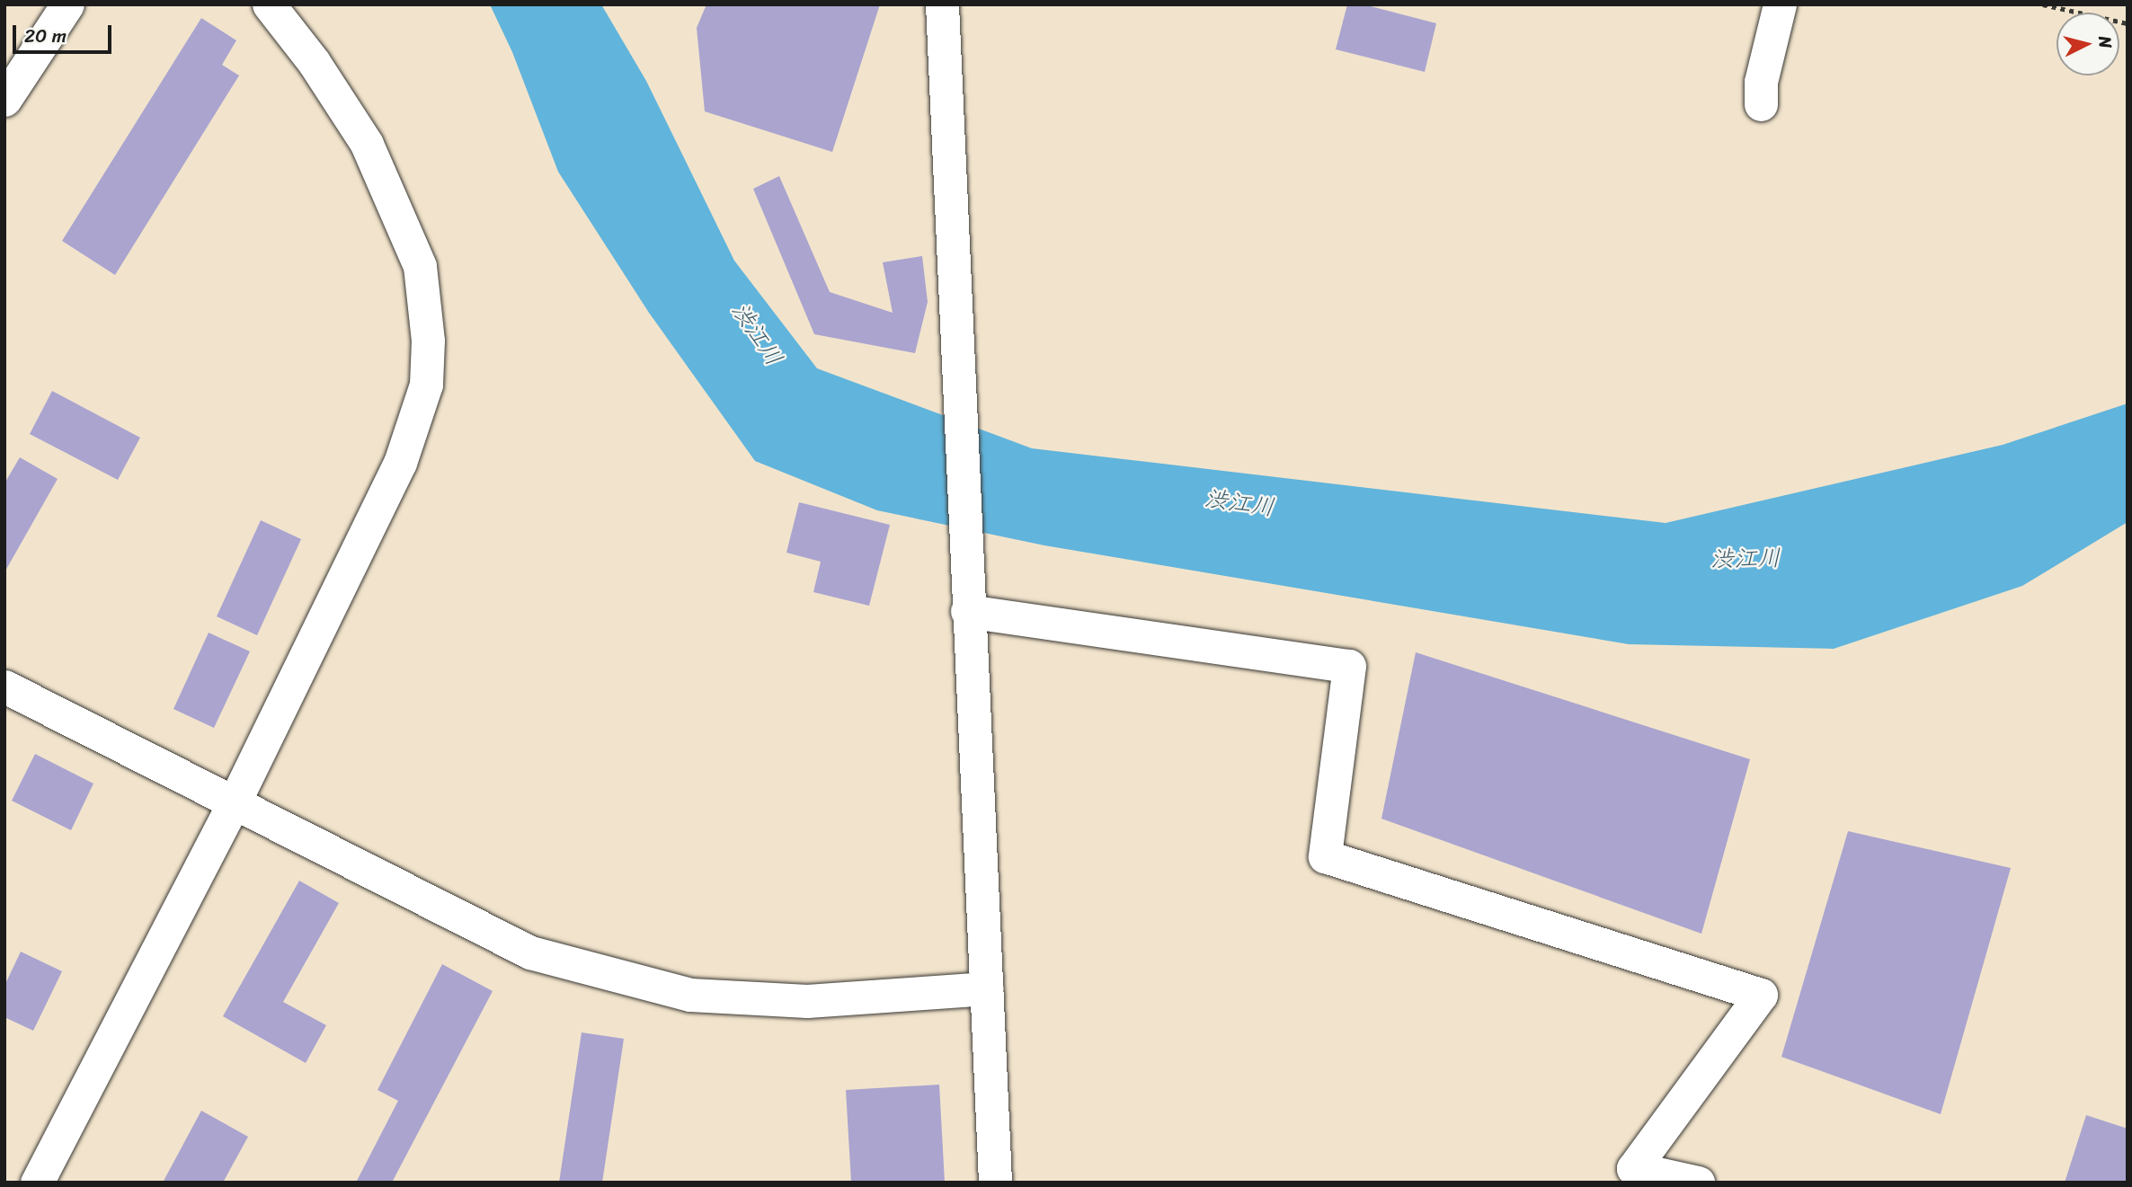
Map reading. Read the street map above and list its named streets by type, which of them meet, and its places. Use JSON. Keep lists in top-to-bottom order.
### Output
{
  "water": ["渋江川"],
  "scale_bar": "20 m",
  "north": "right"
}
